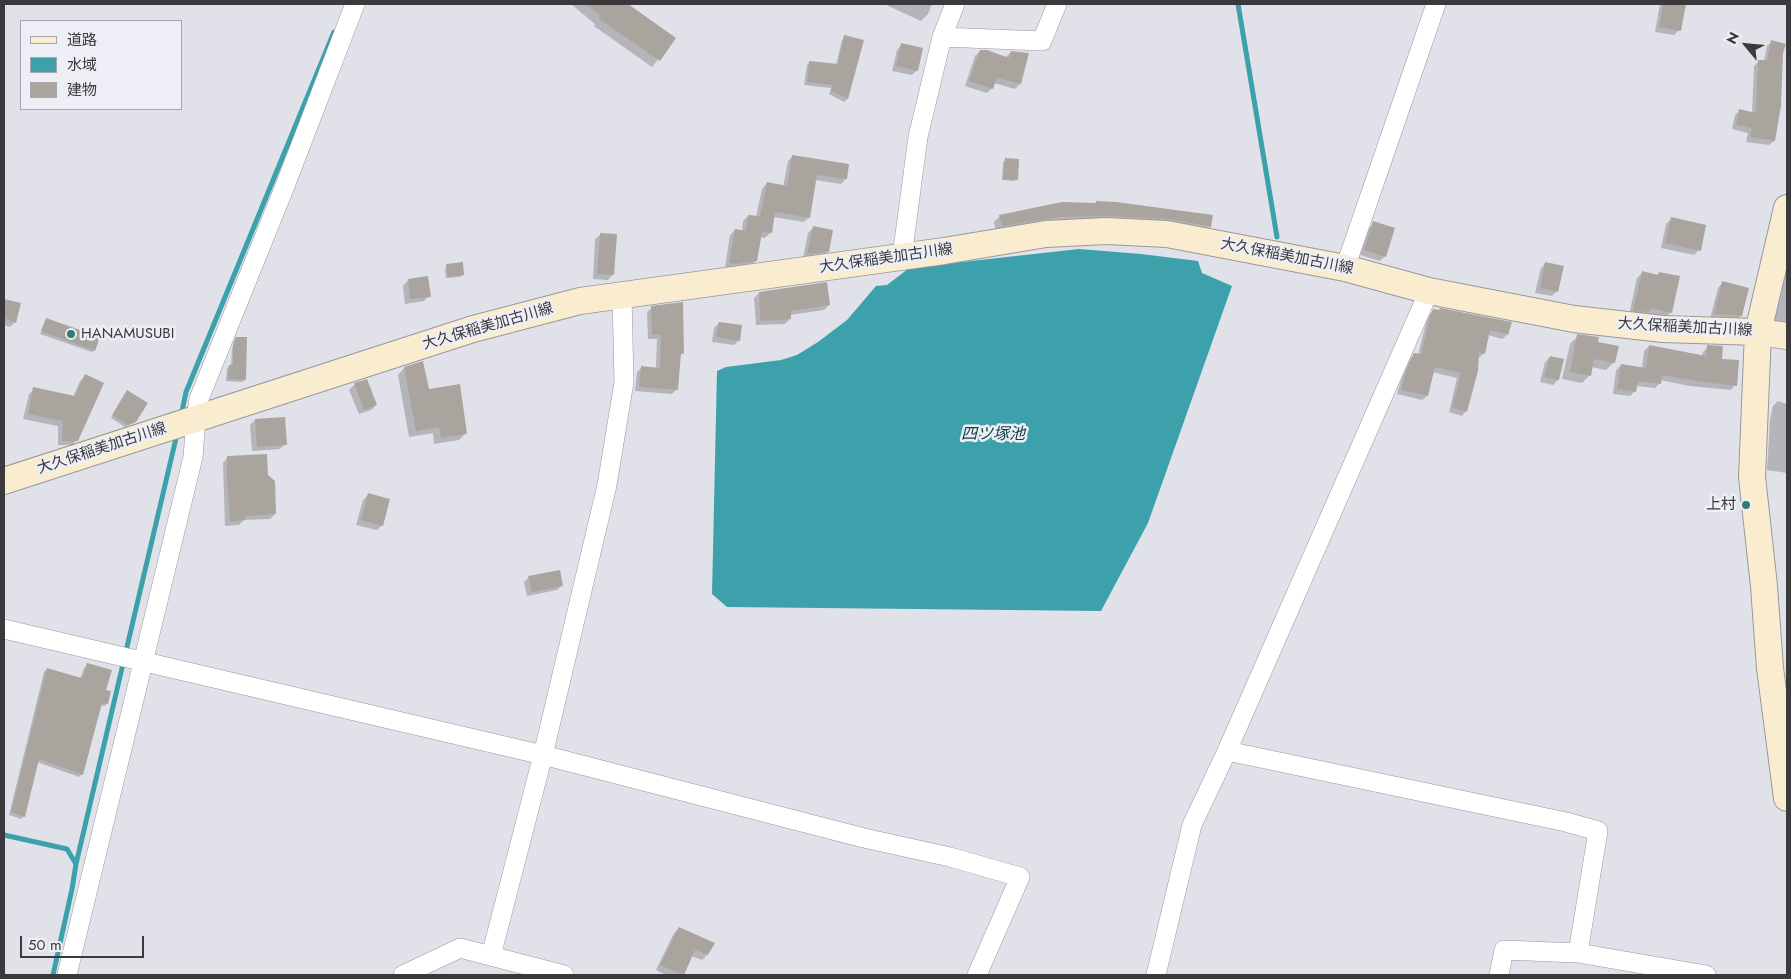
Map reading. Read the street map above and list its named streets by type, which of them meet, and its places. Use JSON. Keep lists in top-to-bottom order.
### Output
{
  "streets": {
    "main road": ["大久保稲美加古川線"]
  },
  "water": ["四ツ塚池"],
  "places": ["HANAMUSUBI", "上村"],
  "legend": ["道路", "水域", "建物"],
  "scale_bar": "50 m",
  "north": "top left"
}
